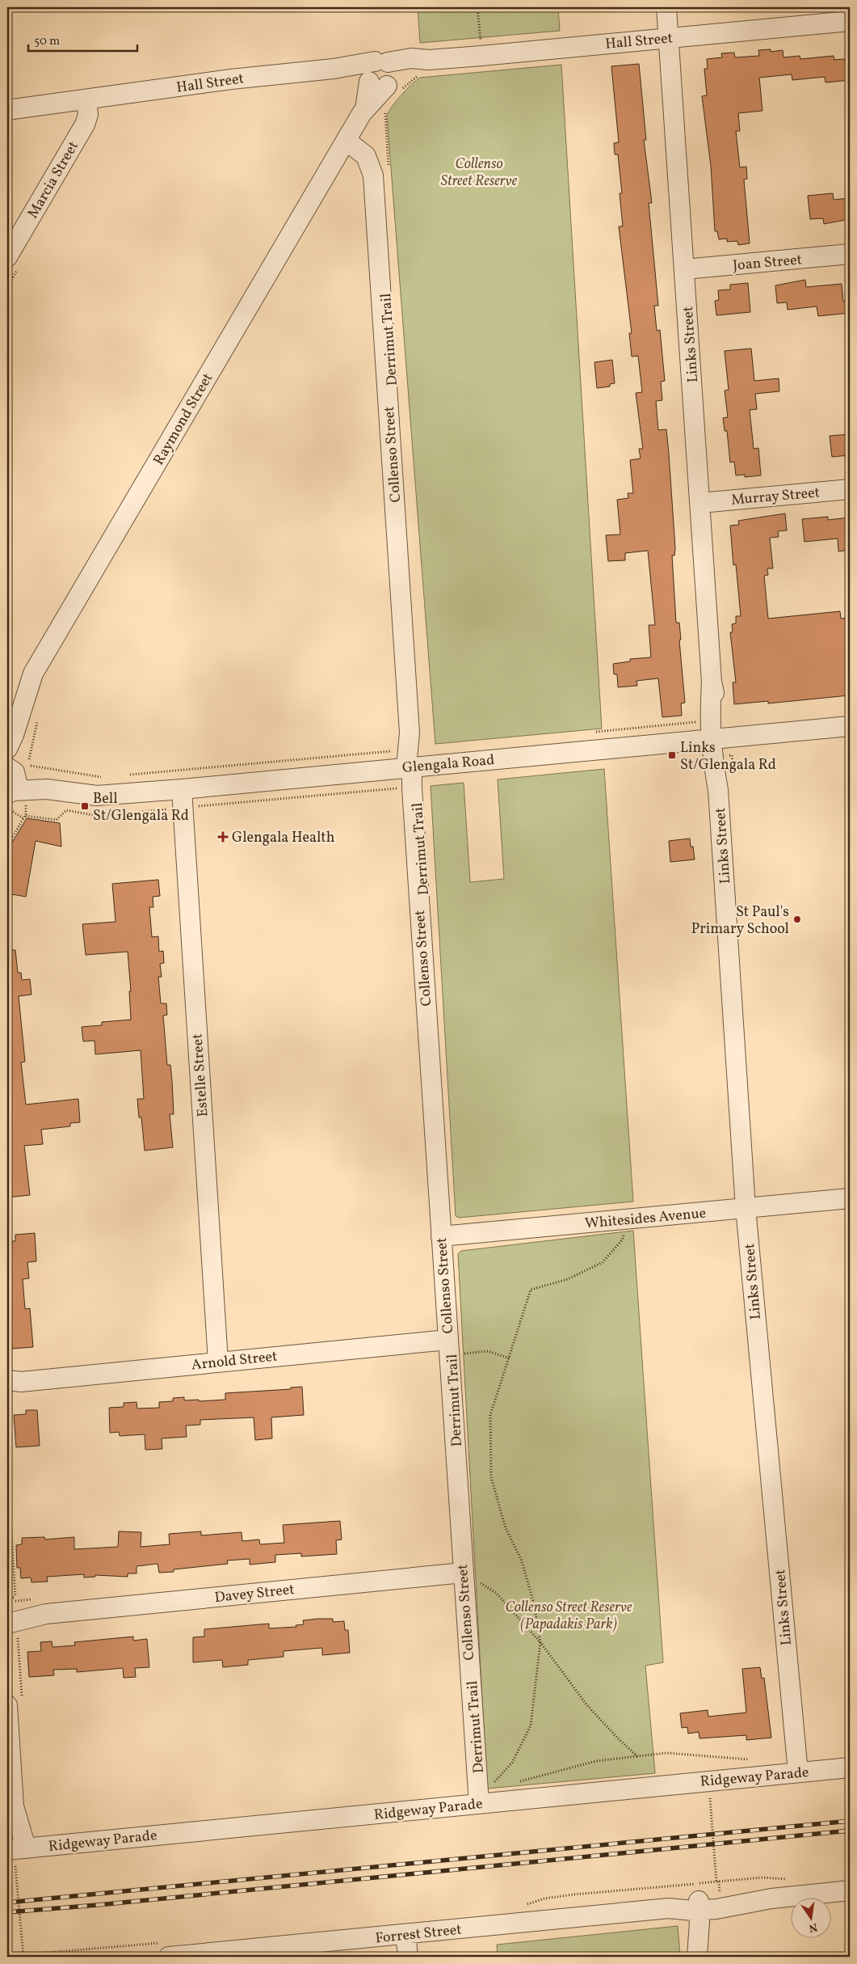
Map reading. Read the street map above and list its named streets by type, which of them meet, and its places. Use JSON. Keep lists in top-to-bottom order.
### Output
{
  "streets": {
    "street": [
      "Hall Street",
      "Marcia Street",
      "Joan Street",
      "Links Street",
      "Raymond Street",
      "Collenso Street",
      "Murray Street",
      "Glengala Road",
      "Estelle Street",
      "Whitesides Avenue",
      "Arnold Street",
      "Davey Street",
      "Ridgeway Parade",
      "Forrest Street"
    ],
    "path": ["Derrimut Trail"]
  },
  "crossings": [
    ["Hall Street", "Marcia Street"],
    ["Hall Street", "Links Street"],
    ["Hall Street", "Raymond Street"],
    ["Joan Street", "Links Street"],
    ["Links Street", "Murray Street"],
    ["Links Street", "Glengala Road"],
    ["Links Street", "Whitesides Avenue"],
    ["Links Street", "Ridgeway Parade"],
    ["Raymond Street", "Collenso Street"],
    ["Raymond Street", "Glengala Road"],
    ["Collenso Street", "Glengala Road"],
    ["Collenso Street", "Whitesides Avenue"],
    ["Collenso Street", "Arnold Street"],
    ["Collenso Street", "Davey Street"],
    ["Collenso Street", "Ridgeway Parade"],
    ["Glengala Road", "Estelle Street"],
    ["Estelle Street", "Arnold Street"]
  ],
  "parks": ["Collenso Street Reserve", "Collenso Street Reserve (Papadakis Park)"],
  "places": {
    "transit": ["Links St/Glengala Rd", "Bell St/Glengala Rd"],
    "health": ["Glengala Health"],
    "other": ["St Paul's Primary School"]
  },
  "scale_bar": "50 m",
  "north": "bottom"
}
